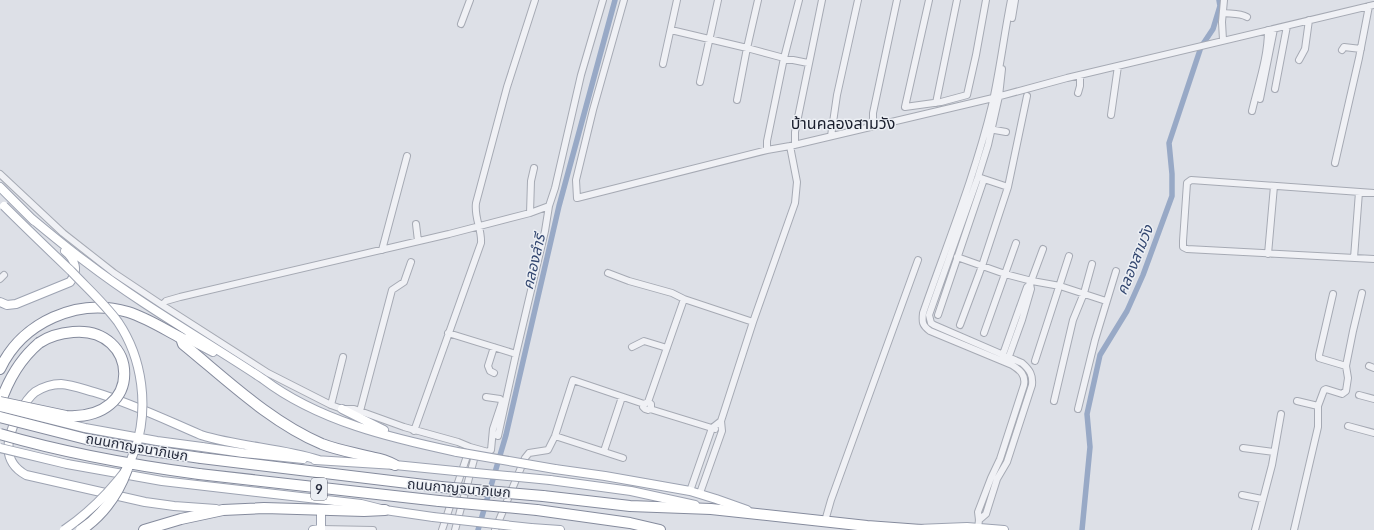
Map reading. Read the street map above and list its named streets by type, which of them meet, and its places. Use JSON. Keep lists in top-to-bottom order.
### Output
{
  "streets": {
    "highway": ["ถนนกาญจนาภิเษก", "9"]
  },
  "districts": ["บ้านคลองสามวัง"],
  "water": ["คลองสามวัง", "คลองลำรี"]
}
